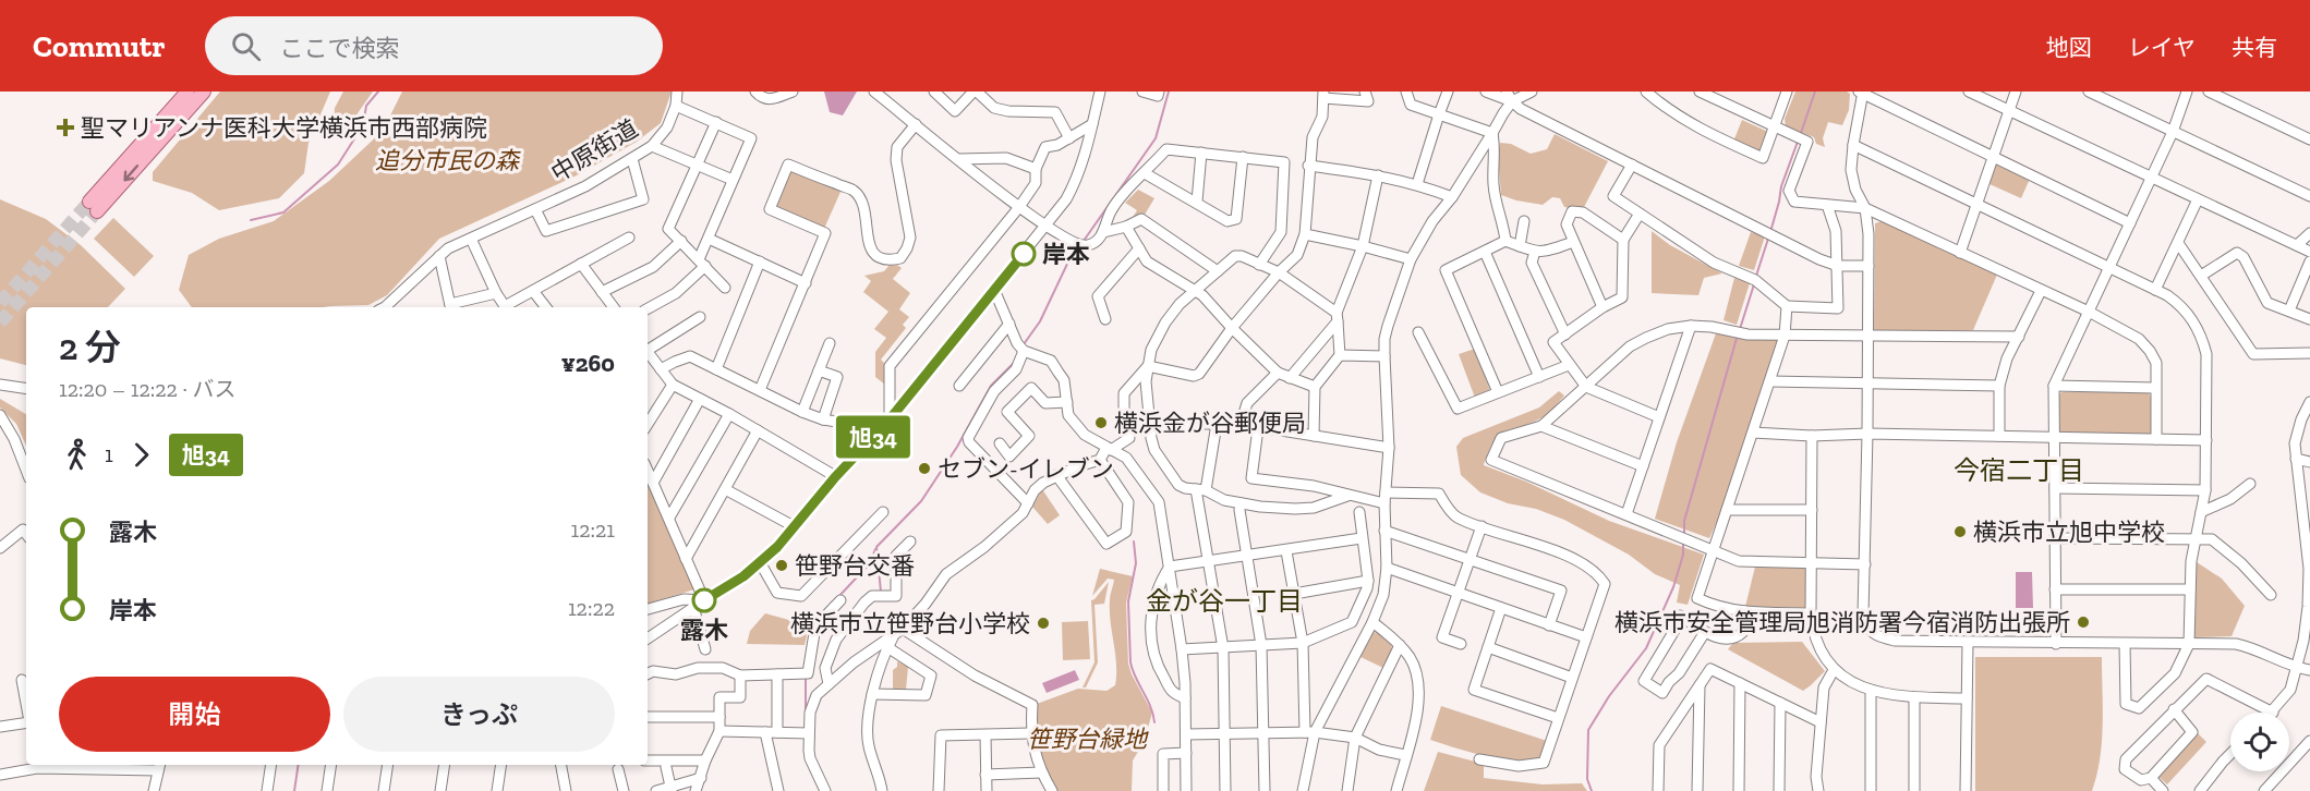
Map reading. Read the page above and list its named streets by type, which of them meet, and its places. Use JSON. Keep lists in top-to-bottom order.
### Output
{
  "streets": {
    "street": ["中原街道"]
  },
  "districts": ["今宿二丁目", "金が谷一丁目"],
  "parks": ["追分市民の森", "笹野台緑地"],
  "places": {
    "health": ["聖マリアンナ医科大学横浜市西部病院"],
    "other": [
      "岸本",
      "横浜金が谷郵便局",
      "セブン-イレブン",
      "横浜市立旭中学校",
      "笹野台交番",
      "露木",
      "横浜市安全管理局旭消防署今宿消防出張所",
      "横浜市立笹野台小学校"
    ]
  },
  "lines": ["bus line 旭34"],
  "page": {
    "header": "Commutr",
    "search": "ここで検索",
    "nav": ["地図", "レイヤ", "共有"],
    "on_map": "旭34",
    "heading": ["2 分", "12:20 – 12:22 · バス", "¥260"],
    "legs": ["1", "旭34"],
    "list": [
      {
        "name": "露木",
        "value": "12:21"
      },
      {
        "name": "岸本",
        "value": "12:22"
      }
    ],
    "buttons": ["開始", "きっぷ"]
  }
}
